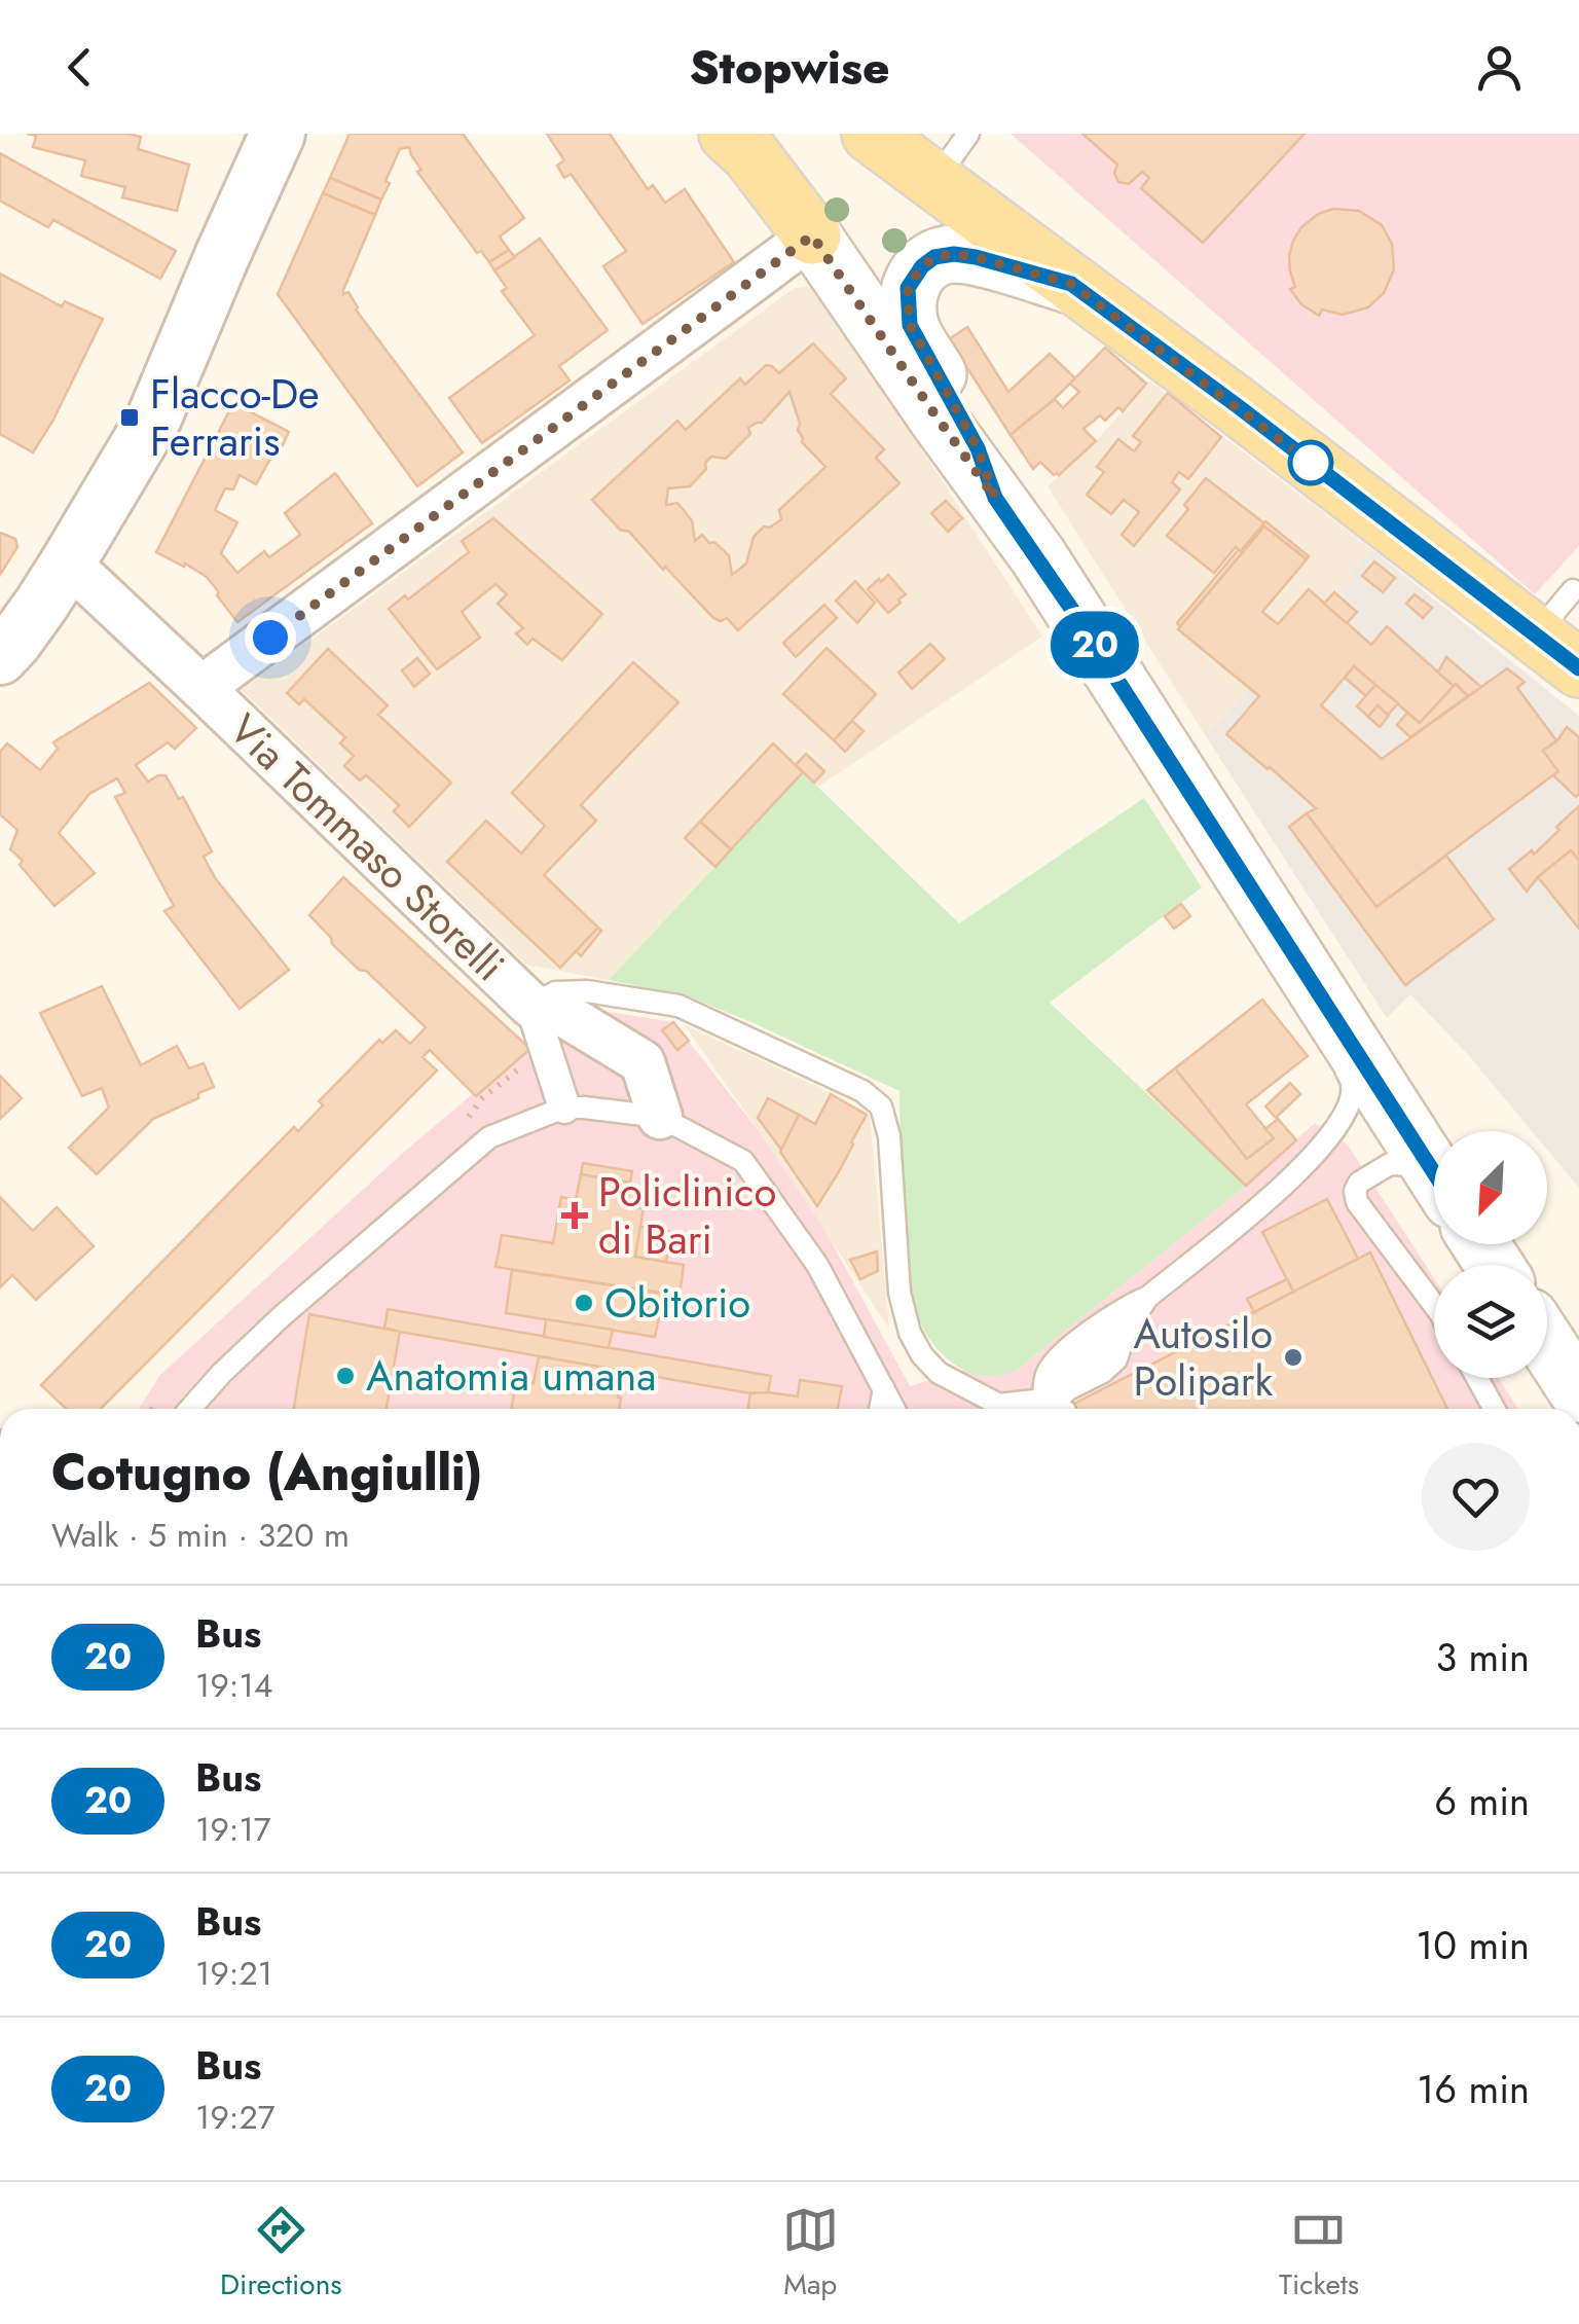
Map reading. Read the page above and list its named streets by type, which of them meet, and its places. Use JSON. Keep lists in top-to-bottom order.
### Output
{
  "streets": {
    "street": ["Via Tommaso Storelli"]
  },
  "places": {
    "transit": ["Flacco-De Ferraris"],
    "health": ["Policlinico di Bari"],
    "other": ["Obitorio", "Autosilo Polipark", "Anatomia umana"]
  },
  "lines": ["bus line 20"],
  "north": "bottom left",
  "page": {
    "header": "Stopwise",
    "on_map": "20",
    "heading": ["Cotugno (Angiulli)", "Walk · 5 min · 320 m"],
    "list": [
      {
        "mark": "20",
        "name": "Bus",
        "note": "19:14",
        "value": "3 min"
      },
      {
        "mark": "20",
        "name": "Bus",
        "note": "19:17",
        "value": "6 min"
      },
      {
        "mark": "20",
        "name": "Bus",
        "note": "19:21",
        "value": "10 min"
      },
      {
        "mark": "20",
        "name": "Bus",
        "note": "19:27",
        "value": "16 min"
      }
    ],
    "tabs": ["Directions", "Map", "Tickets"]
  }
}
